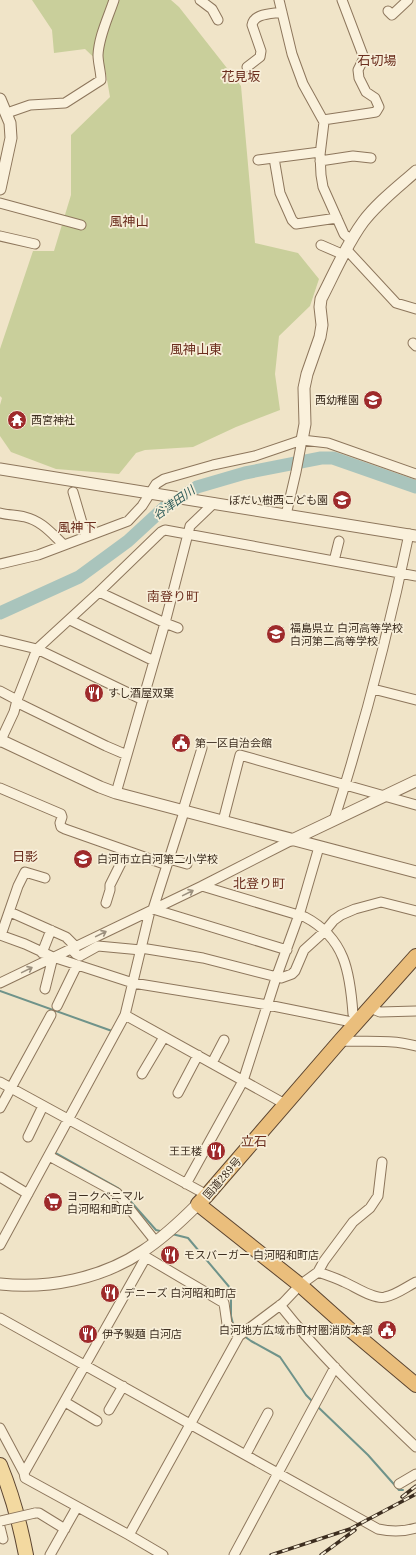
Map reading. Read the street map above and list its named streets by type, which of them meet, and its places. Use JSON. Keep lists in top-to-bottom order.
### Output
{
  "streets": {
    "highway": ["国道289号"]
  },
  "districts": [
    "石切場",
    "花見坂",
    "風神山",
    "風神山東",
    "風神下",
    "南登り町",
    "日影",
    "北登り町",
    "立石"
  ],
  "water": ["谷津田川"],
  "places": {
    "school or university": [
      "西幼稚園",
      "ぼだい樹西こども園",
      "福島県立 白河高等学校 白河第二高等学校",
      "白河市立白河第二小学校"
    ],
    "temple": ["西宮神社"],
    "restaurant": [
      "すし酒屋双葉",
      "王王楼",
      "モスバーガー 白河昭和町店",
      "デニーズ 白河昭和町店",
      "伊予製麺 白河店"
    ],
    "public building": ["第一区自治会館", "白河地方広域市町村圏消防本部"],
    "supermarket": ["ヨークベニマル 白河昭和町店"]
  }
}
